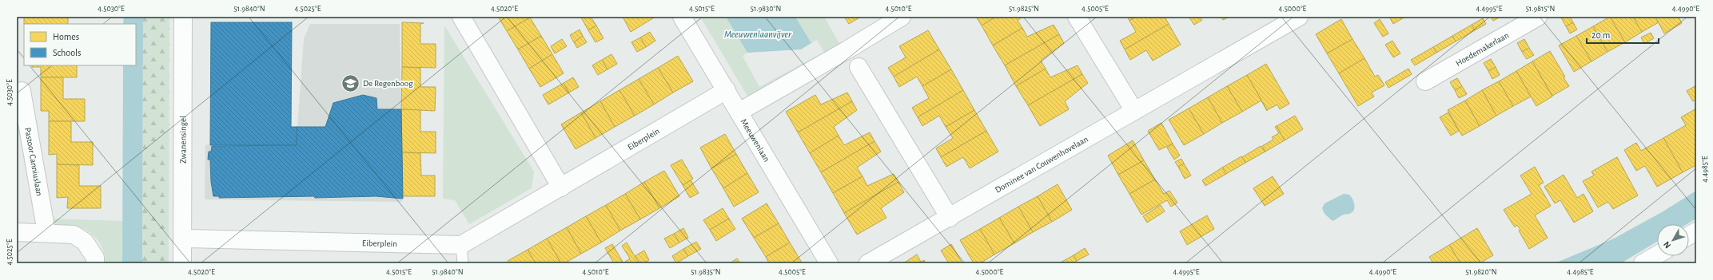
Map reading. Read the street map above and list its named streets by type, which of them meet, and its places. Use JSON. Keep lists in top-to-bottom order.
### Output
{
  "streets": {
    "street": [
      "Hoedemakerlaan",
      "Eiberplein",
      "Meeuwenlaan",
      "Zwanensingel",
      "Pastoor Canniuslaan",
      "Dominee van Couwenhovelaan"
    ]
  },
  "crossings": [
    ["Eiberplein", "Meeuwenlaan"],
    ["Eiberplein", "Zwanensingel"]
  ],
  "water": ["Meeuwenlaanvijver"],
  "places": {
    "school or university": ["De Regenboog"]
  },
  "legend": ["Homes", "Schools"],
  "scale_bar": "20 m",
  "north": "bottom left",
  "coordinates": [
    "4.5030°E",
    "51.9840°N",
    "4.5025°E",
    "4.5020°E",
    "4.5015°E",
    "51.9830°N",
    "4.5010°E",
    "51.9825°N",
    "4.5005°E",
    "4.5000°E",
    "4.4995°E",
    "51.9815°N",
    "4.4990°E",
    "4.4985°E",
    "51.9835°N",
    "51.9820°N"
  ]
}
